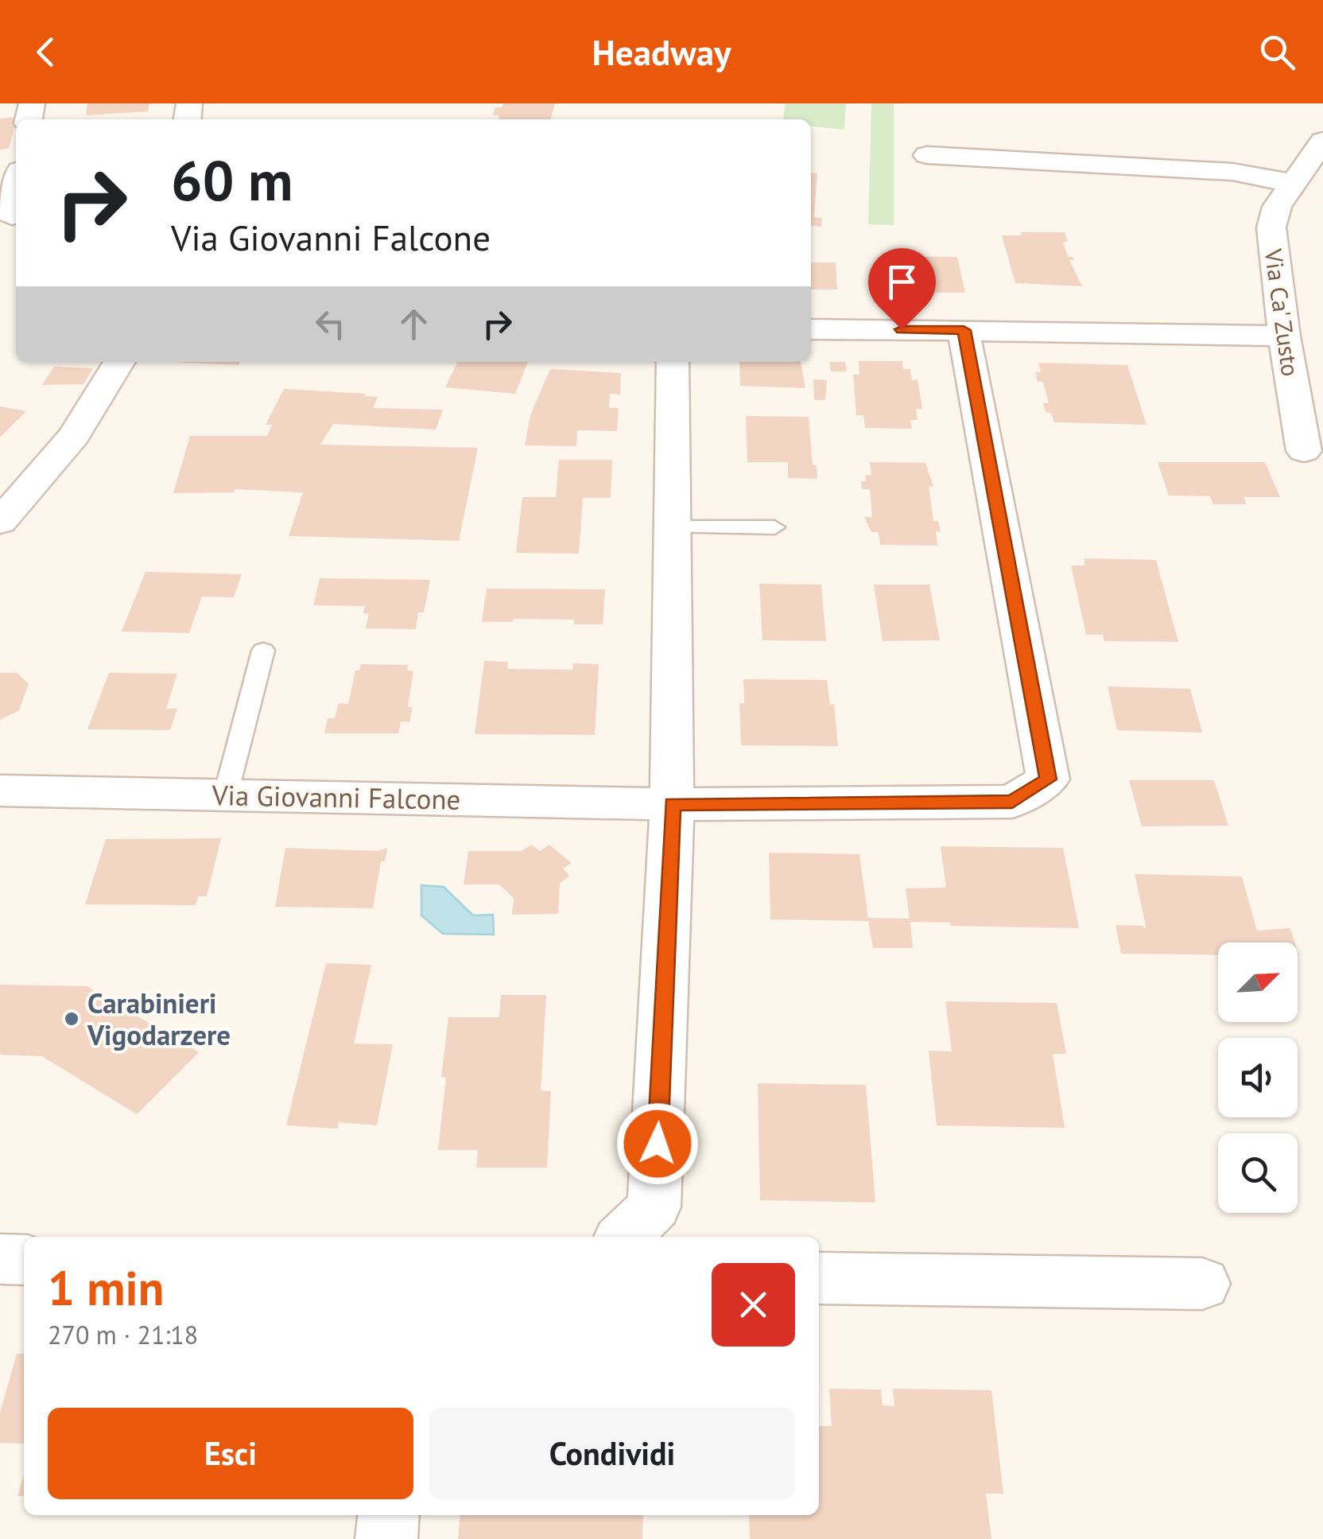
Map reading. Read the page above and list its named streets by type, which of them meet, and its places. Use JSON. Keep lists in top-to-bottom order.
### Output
{
  "streets": {
    "street": ["Via Ca' Zusto", "Via Giovanni Falcone"]
  },
  "places": ["Carabinieri Vigodarzere"],
  "north": "top right",
  "page": {
    "header": "Headway",
    "turn": ["60 m", "Via Giovanni Falcone"],
    "heading": ["1 min", "270 m · 21:18"],
    "buttons": ["Esci", "Condividi"]
  }
}
